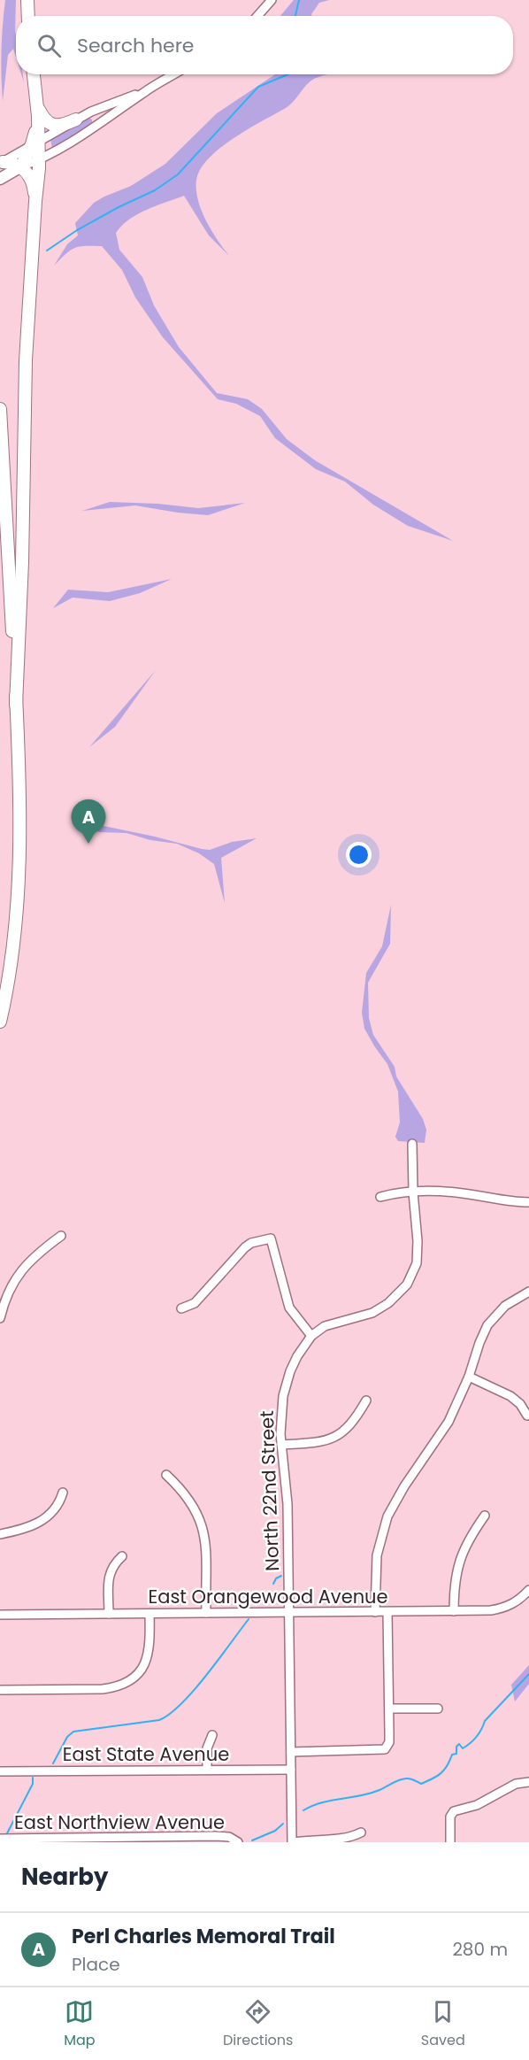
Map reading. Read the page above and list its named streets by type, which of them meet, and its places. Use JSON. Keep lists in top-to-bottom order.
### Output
{
  "streets": {
    "street": [
      "North 22nd Street",
      "East Orangewood Avenue",
      "East State Avenue",
      "East Northview Avenue"
    ]
  },
  "crossings": [
    ["North 22nd Street", "East Orangewood Avenue"],
    ["North 22nd Street", "East State Avenue"]
  ],
  "page": {
    "search": "Search here",
    "pins": "A",
    "heading": "Nearby",
    "list": [
      {
        "mark": "A",
        "name": "Perl Charles Memoral Trail",
        "note": "Place",
        "value": "280 m"
      }
    ],
    "nav": ["Map", "Directions", "Saved"]
  }
}
